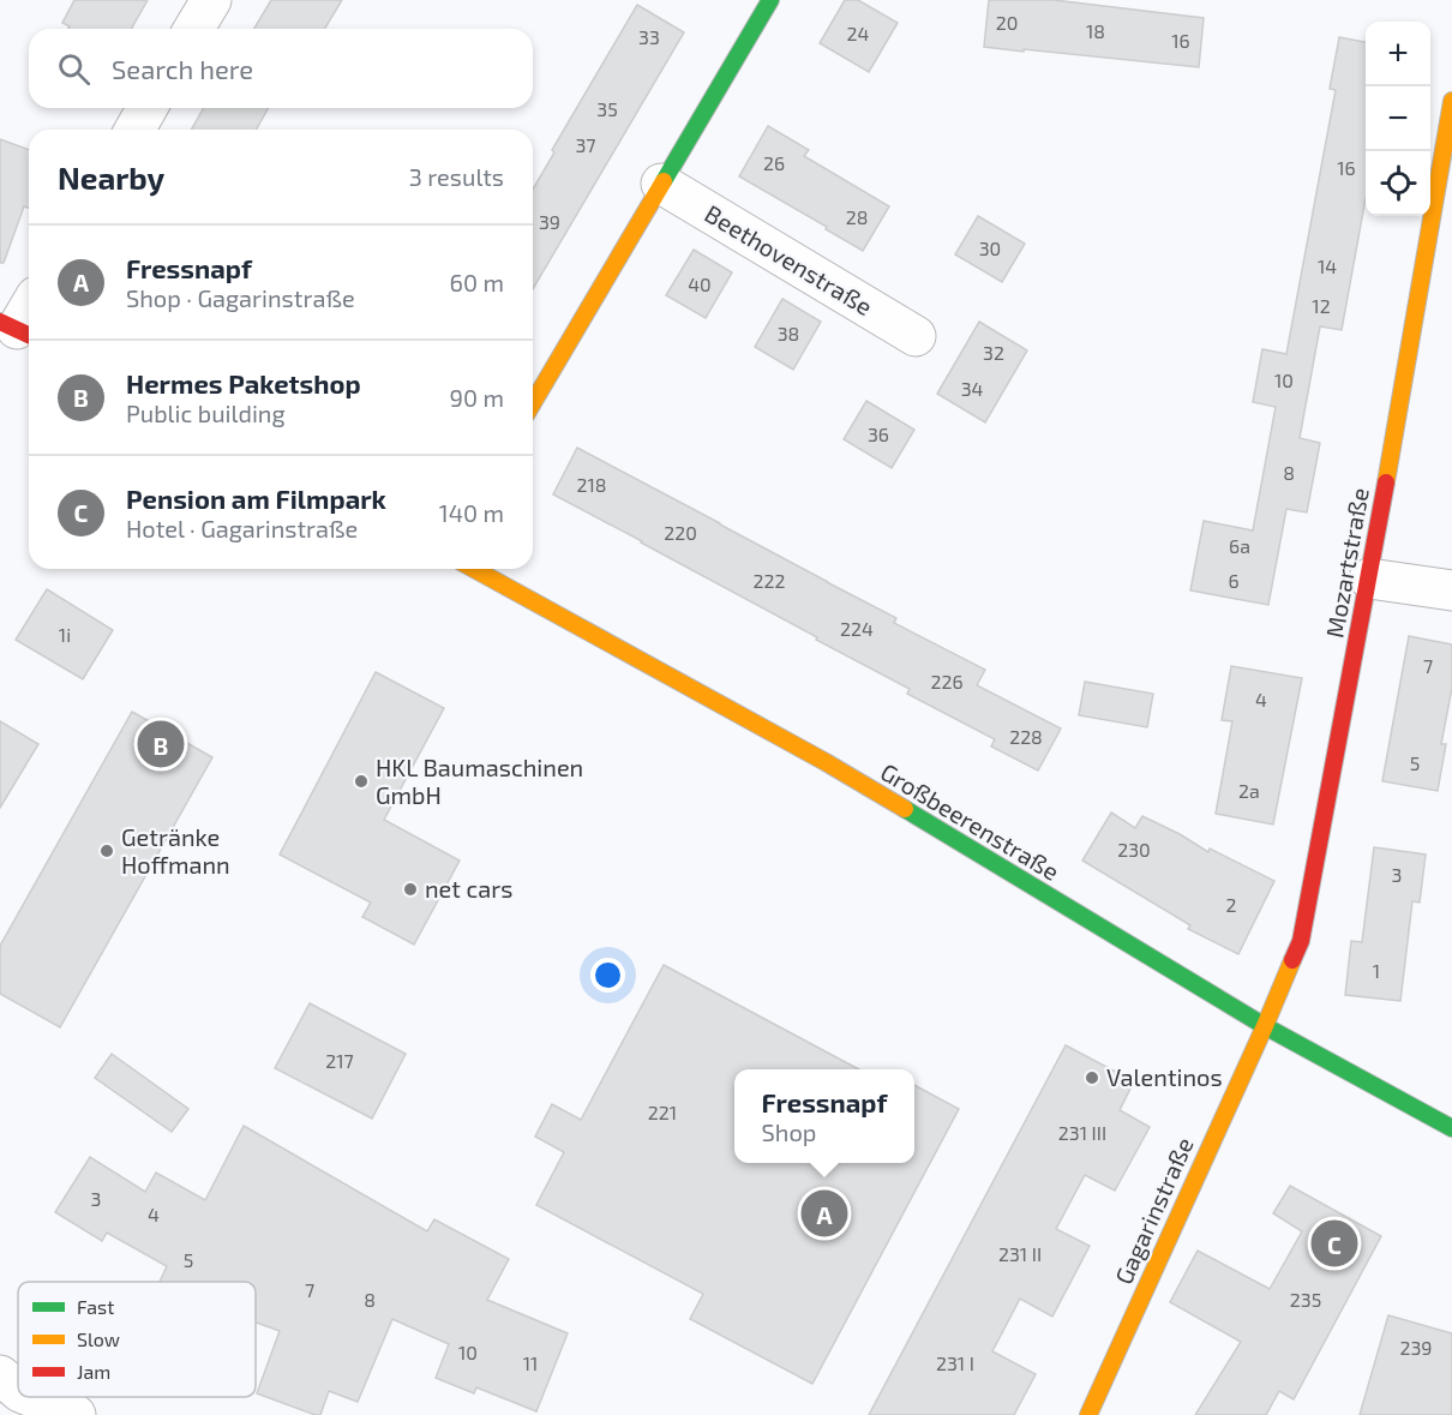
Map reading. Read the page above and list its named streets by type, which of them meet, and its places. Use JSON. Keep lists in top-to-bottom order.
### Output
{
  "streets": {
    "street": [
      "Beethovenstraße",
      "Mozartstraße",
      "Großbeerenstraße",
      "Gagarinstraße"
    ]
  },
  "crossings": [
    ["Mozartstraße", "Großbeerenstraße"],
    ["Mozartstraße", "Gagarinstraße"],
    ["Großbeerenstraße", "Gagarinstraße"]
  ],
  "places": [
    "HKL Baumaschinen GmbH",
    "Getränke Hoffmann",
    "net cars",
    "Valentinos"
  ],
  "house_numbers": [
    "20",
    "18",
    "24",
    "33",
    "16",
    "35",
    "37",
    "26",
    "16",
    "28",
    "39",
    "30",
    "14",
    "40",
    "12",
    "38",
    "32",
    "10",
    "34",
    "36",
    "8",
    "218",
    "220",
    "6a",
    "222",
    "6",
    "224",
    "1i",
    "7",
    "226",
    "4",
    "228",
    "5",
    "2a",
    "230",
    "3",
    "2",
    "1",
    "217",
    "221",
    "231 III",
    "3",
    "4",
    "231 II",
    "5",
    "7",
    "8",
    "235",
    "239",
    "10",
    "11",
    "231 I"
  ],
  "legend": ["Fast", "Slow", "Jam"],
  "page": {
    "map_buttons": ["+", "−"],
    "search": "Search here",
    "heading": ["Nearby", "3 results"],
    "list": [
      {
        "mark": "A",
        "name": "Fressnapf",
        "note": "Shop · Gagarinstraße",
        "value": "60 m"
      },
      {
        "mark": "B",
        "name": "Hermes Paketshop",
        "note": "Public building",
        "value": "90 m"
      },
      {
        "mark": "C",
        "name": "Pension am Filmpark",
        "note": "Hotel · Gagarinstraße",
        "value": "140 m"
      }
    ],
    "pins": ["B", "A", "C"],
    "popup": ["Fressnapf", "Shop"]
  }
}
